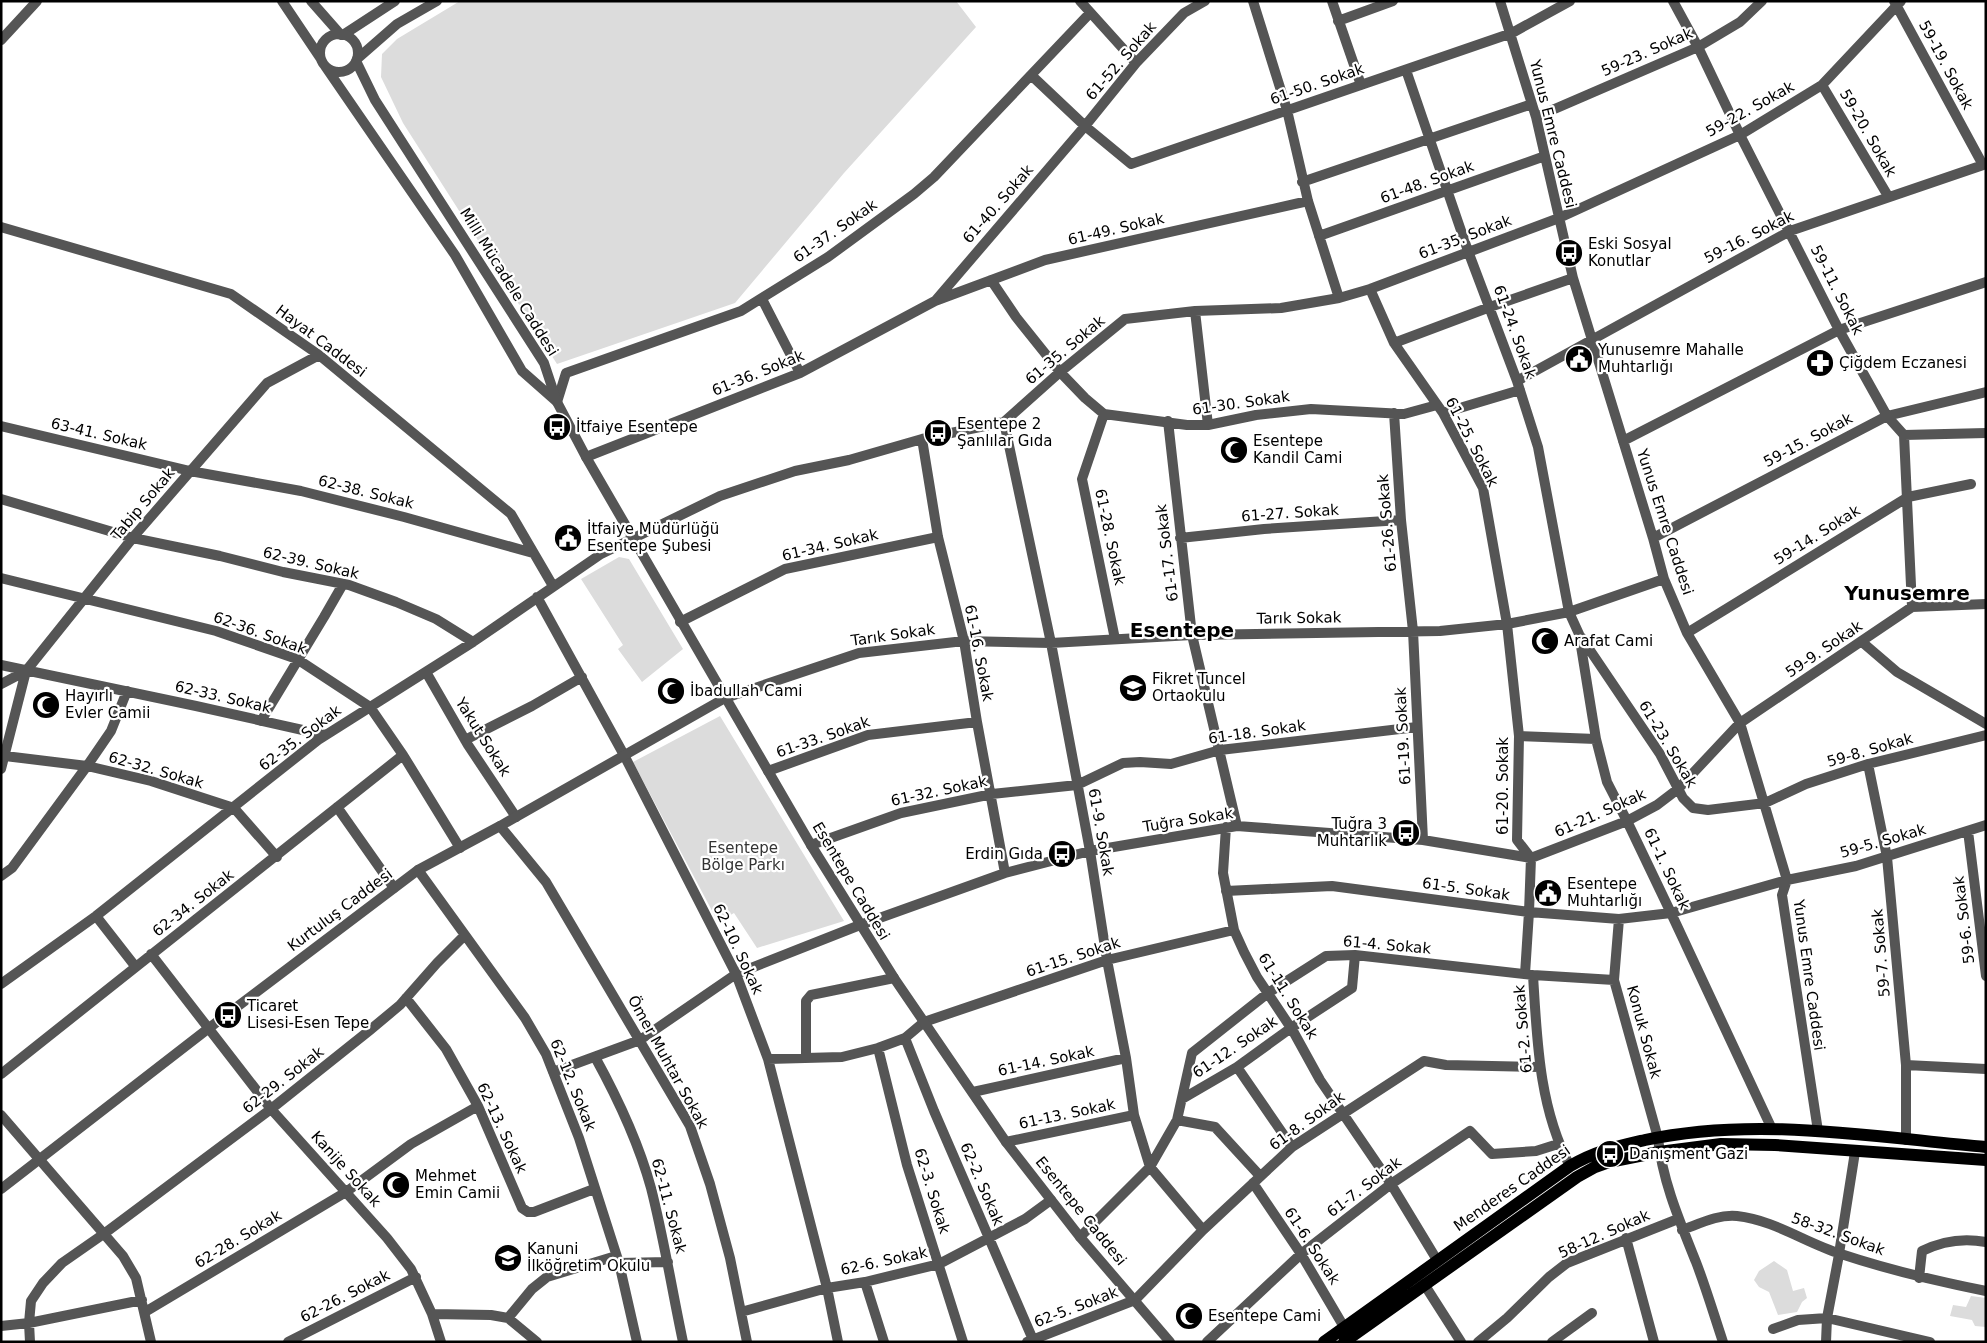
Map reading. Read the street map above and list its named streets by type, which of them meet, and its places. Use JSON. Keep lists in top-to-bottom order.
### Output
{
  "streets": {
    "main road": ["Menderes Caddesi"],
    "street": [
      "59-23. Sokak",
      "61-52. Sokak",
      "59-19. Sokak",
      "61-50. Sokak",
      "59-22. Sokak",
      "59-20. Sokak",
      "Yunus Emre Caddesi",
      "61-48. Sokak",
      "61-40. Sokak",
      "61-49. Sokak",
      "61-37. Sokak",
      "61-35. Sokak",
      "59-16. Sokak",
      "Milli Mücadele Caddesi",
      "59-11. Sokak",
      "61-24. Sokak",
      "Hayat Caddesi",
      "61-36. Sokak",
      "61-30. Sokak",
      "63-41. Sokak",
      "59-15. Sokak",
      "61-25. Sokak",
      "62-38. Sokak",
      "Tabip Sokak",
      "61-27. Sokak",
      "61-26. Sokak",
      "59-14. Sokak",
      "61-28. Sokak",
      "61-34. Sokak",
      "61-17. Sokak",
      "62-39. Sokak",
      "Tarık Sokak",
      "62-36. Sokak",
      "59-9. Sokak",
      "61-16. Sokak",
      "62-33. Sokak",
      "61-18. Sokak",
      "61-19. Sokak",
      "Yakut Sokak",
      "61-33. Sokak",
      "62-35. Sokak",
      "61-23. Sokak",
      "59-8. Sokak",
      "62-32. Sokak",
      "61-20. Sokak",
      "61-32. Sokak",
      "61-21. Sokak",
      "Tuğra Sokak",
      "61-9. Sokak",
      "59-5. Sokak",
      "61-1. Sokak",
      "Esentepe Caddesi",
      "61-5. Sokak",
      "62-34. Sokak",
      "Kurtuluş Caddesi",
      "59-6. Sokak",
      "61-4. Sokak",
      "62-10. Sokak",
      "59-7. Sokak",
      "61-15. Sokak",
      "61-11. Sokak",
      "61-2. Sokak",
      "Konuk Sokak",
      "61-12. Sokak",
      "61-14. Sokak",
      "Ömer Muhtar Sokak",
      "62-29. Sokak",
      "62-12. Sokak",
      "61-13. Sokak",
      "61-8. Sokak",
      "62-13. Sokak",
      "Kanije Sokak",
      "62-2. Sokak",
      "61-7. Sokak",
      "62-3. Sokak",
      "62-11. Sokak",
      "58-12. Sokak",
      "58-32. Sokak",
      "62-28. Sokak",
      "61-6. Sokak",
      "62-6. Sokak",
      "62-26. Sokak",
      "62-5. Sokak"
    ]
  },
  "crossings": [
    ["59-23. Sokak", "Yunus Emre Caddesi"],
    ["59-23. Sokak", "59-11. Sokak"],
    ["61-52. Sokak", "61-50. Sokak"],
    ["61-52. Sokak", "61-40. Sokak"],
    ["59-19. Sokak", "59-22. Sokak"],
    ["59-19. Sokak", "59-16. Sokak"],
    ["61-50. Sokak", "Yunus Emre Caddesi"],
    ["61-50. Sokak", "61-40. Sokak"],
    ["61-50. Sokak", "61-24. Sokak"],
    ["59-22. Sokak", "59-20. Sokak"],
    ["59-22. Sokak", "Yunus Emre Caddesi"],
    ["59-22. Sokak", "61-35. Sokak"],
    ["59-22. Sokak", "59-11. Sokak"],
    ["59-20. Sokak", "59-16. Sokak"],
    ["Yunus Emre Caddesi", "61-48. Sokak"],
    ["Yunus Emre Caddesi", "61-35. Sokak"],
    ["Yunus Emre Caddesi", "59-16. Sokak"],
    ["Yunus Emre Caddesi", "61-30. Sokak"],
    ["Yunus Emre Caddesi", "59-15. Sokak"],
    ["Yunus Emre Caddesi", "59-14. Sokak"],
    ["Yunus Emre Caddesi", "Tarık Sokak"],
    ["Yunus Emre Caddesi", "59-9. Sokak"],
    ["Yunus Emre Caddesi", "61-23. Sokak"],
    ["Yunus Emre Caddesi", "59-8. Sokak"],
    ["Yunus Emre Caddesi", "61-21. Sokak"],
    ["Yunus Emre Caddesi", "59-5. Sokak"],
    ["Yunus Emre Caddesi", "61-5. Sokak"],
    ["Yunus Emre Caddesi", "Menderes Caddesi"],
    ["61-48. Sokak", "61-24. Sokak"],
    ["61-40. Sokak", "61-49. Sokak"],
    ["61-40. Sokak", "61-36. Sokak"],
    ["61-49. Sokak", "61-36. Sokak"],
    ["61-37. Sokak", "Milli Mücadele Caddesi"],
    ["61-37. Sokak", "Esentepe Caddesi"],
    ["61-35. Sokak", "61-24. Sokak"],
    ["61-35. Sokak", "61-25. Sokak"],
    ["61-35. Sokak", "61-9. Sokak"],
    ["59-16. Sokak", "59-11. Sokak"],
    ["59-16. Sokak", "61-30. Sokak"],
    ["Milli Mücadele Caddesi", "Esentepe Caddesi"],
    ["59-11. Sokak", "59-15. Sokak"],
    ["61-24. Sokak", "61-30. Sokak"],
    ["61-24. Sokak", "Tarık Sokak"],
    ["61-24. Sokak", "61-1. Sokak"],
    ["Hayat Caddesi", "62-38. Sokak"],
    ["Hayat Caddesi", "Tabip Sokak"],
    ["Hayat Caddesi", "62-35. Sokak"],
    ["61-36. Sokak", "Esentepe Caddesi"],
    ["61-30. Sokak", "61-25. Sokak"],
    ["61-30. Sokak", "61-26. Sokak"],
    ["61-30. Sokak", "61-28. Sokak"],
    ["61-30. Sokak", "61-17. Sokak"],
    ["63-41. Sokak", "62-38. Sokak"],
    ["63-41. Sokak", "Tabip Sokak"],
    ["61-25. Sokak", "Tarık Sokak"],
    ["61-25. Sokak", "61-20. Sokak"],
    ["62-38. Sokak", "Tabip Sokak"],
    ["Tabip Sokak", "62-39. Sokak"],
    ["Tabip Sokak", "62-36. Sokak"],
    ["Tabip Sokak", "62-33. Sokak"],
    ["61-27. Sokak", "61-26. Sokak"],
    ["61-27. Sokak", "61-17. Sokak"],
    ["61-26. Sokak", "Tarık Sokak"],
    ["61-26. Sokak", "61-19. Sokak"],
    ["61-28. Sokak", "Tarık Sokak"],
    ["61-34. Sokak", "61-16. Sokak"],
    ["61-34. Sokak", "Esentepe Caddesi"],
    ["61-17. Sokak", "Tarık Sokak"],
    ["61-17. Sokak", "61-18. Sokak"],
    ["61-17. Sokak", "Tuğra Sokak"],
    ["62-39. Sokak", "62-35. Sokak"],
    ["Tarık Sokak", "61-16. Sokak"],
    ["Tarık Sokak", "61-19. Sokak"],
    ["Tarık Sokak", "61-20. Sokak"],
    ["Tarık Sokak", "61-9. Sokak"],
    ["Tarık Sokak", "61-1. Sokak"],
    ["Tarık Sokak", "Esentepe Caddesi"],
    ["Tarık Sokak", "Kurtuluş Caddesi"],
    ["62-36. Sokak", "62-35. Sokak"],
    ["62-36. Sokak", "62-34. Sokak"],
    ["62-36. Sokak", "Kurtuluş Caddesi"],
    ["59-9. Sokak", "61-21. Sokak"],
    ["61-16. Sokak", "61-33. Sokak"],
    ["61-16. Sokak", "61-32. Sokak"],
    ["61-16. Sokak", "Tuğra Sokak"],
    ["62-33. Sokak", "62-35. Sokak"],
    ["61-18. Sokak", "61-19. Sokak"],
    ["61-18. Sokak", "61-32. Sokak"],
    ["61-18. Sokak", "61-9. Sokak"],
    ["61-19. Sokak", "Tuğra Sokak"],
    ["Yakut Sokak", "62-35. Sokak"],
    ["Yakut Sokak", "Kurtuluş Caddesi"],
    ["61-33. Sokak", "Esentepe Caddesi"],
    ["62-35. Sokak", "62-32. Sokak"],
    ["62-35. Sokak", "Esentepe Caddesi"],
    ["62-35. Sokak", "62-10. Sokak"],
    ["61-23. Sokak", "59-8. Sokak"],
    ["61-23. Sokak", "61-21. Sokak"],
    ["61-23. Sokak", "61-1. Sokak"],
    ["59-8. Sokak", "59-7. Sokak"],
    ["61-20. Sokak", "61-21. Sokak"],
    ["61-20. Sokak", "Tuğra Sokak"],
    ["61-32. Sokak", "61-9. Sokak"],
    ["61-32. Sokak", "Esentepe Caddesi"],
    ["61-21. Sokak", "Tuğra Sokak"],
    ["61-21. Sokak", "61-1. Sokak"],
    ["Tuğra Sokak", "61-9. Sokak"],
    ["Tuğra Sokak", "Esentepe Caddesi"],
    ["Tuğra Sokak", "62-10. Sokak"],
    ["Tuğra Sokak", "61-11. Sokak"],
    ["Tuğra Sokak", "Ömer Muhtar Sokak"],
    ["Tuğra Sokak", "62-12. Sokak"],
    ["Tuğra Sokak", "62-11. Sokak"],
    ["61-9. Sokak", "61-4. Sokak"],
    ["61-9. Sokak", "61-15. Sokak"],
    ["61-9. Sokak", "61-14. Sokak"],
    ["61-9. Sokak", "61-13. Sokak"],
    ["61-9. Sokak", "61-8. Sokak"],
    ["59-5. Sokak", "61-5. Sokak"],
    ["59-5. Sokak", "59-6. Sokak"],
    ["59-5. Sokak", "59-7. Sokak"],
    ["61-1. Sokak", "61-5. Sokak"],
    ["61-1. Sokak", "Menderes Caddesi"],
    ["Esentepe Caddesi", "Kurtuluş Caddesi"],
    ["Esentepe Caddesi", "61-4. Sokak"],
    ["Esentepe Caddesi", "61-15. Sokak"],
    ["Esentepe Caddesi", "61-14. Sokak"],
    ["Esentepe Caddesi", "61-13. Sokak"],
    ["Esentepe Caddesi", "61-8. Sokak"],
    ["Esentepe Caddesi", "62-6. Sokak"],
    ["Esentepe Caddesi", "62-5. Sokak"],
    ["61-5. Sokak", "61-11. Sokak"],
    ["61-5. Sokak", "Konuk Sokak"],
    ["62-34. Sokak", "Kanije Sokak"],
    ["Kurtuluş Caddesi", "62-10. Sokak"],
    ["Kurtuluş Caddesi", "Ömer Muhtar Sokak"],
    ["Kurtuluş Caddesi", "62-12. Sokak"],
    ["Kurtuluş Caddesi", "Kanije Sokak"],
    ["61-4. Sokak", "61-11. Sokak"],
    ["61-4. Sokak", "61-2. Sokak"],
    ["61-4. Sokak", "Konuk Sokak"],
    ["61-4. Sokak", "61-12. Sokak"],
    ["61-4. Sokak", "61-6. Sokak"],
    ["62-10. Sokak", "62-6. Sokak"],
    ["59-7. Sokak", "Menderes Caddesi"],
    ["61-15. Sokak", "61-11. Sokak"],
    ["61-11. Sokak", "61-12. Sokak"],
    ["61-11. Sokak", "61-8. Sokak"],
    ["61-11. Sokak", "61-7. Sokak"],
    ["61-11. Sokak", "Menderes Caddesi"],
    ["61-2. Sokak", "61-8. Sokak"],
    ["61-2. Sokak", "61-7. Sokak"],
    ["61-2. Sokak", "Menderes Caddesi"],
    ["Konuk Sokak", "Menderes Caddesi"],
    ["Konuk Sokak", "58-12. Sokak"],
    ["Konuk Sokak", "58-32. Sokak"],
    ["Ömer Muhtar Sokak", "62-6. Sokak"],
    ["62-29. Sokak", "62-12. Sokak"],
    ["62-29. Sokak", "62-13. Sokak"],
    ["62-29. Sokak", "Kanije Sokak"],
    ["62-12. Sokak", "62-13. Sokak"],
    ["61-8. Sokak", "61-6. Sokak"],
    ["61-8. Sokak", "62-5. Sokak"],
    ["62-13. Sokak", "62-28. Sokak"],
    ["Kanije Sokak", "62-28. Sokak"],
    ["Kanije Sokak", "62-26. Sokak"],
    ["62-2. Sokak", "62-6. Sokak"],
    ["62-2. Sokak", "62-5. Sokak"],
    ["61-7. Sokak", "61-6. Sokak"],
    ["Menderes Caddesi", "61-6. Sokak"],
    ["62-3. Sokak", "62-6. Sokak"]
  ],
  "districts": ["Yunusemre", "Esentepe"],
  "parks": ["Esentepe Bölge Parkı"],
  "places": {
    "bus stop": [
      "Eski Sosyal Konutlar",
      "İtfaiye Esentepe",
      "Esentepe 2 Şanlılar Gıda",
      "Tuğra 3 Muhtarlık",
      "Erdin Gıda",
      "Ticaret Lisesi-Esen Tepe",
      "Danışment Gazi"
    ],
    "public building": ["Yunusemre Mahalle Muhtarlığı", "İtfaiye Müdürlüğü Esentepe Şubesi", "Esentepe Muhtarlığı"],
    "pharmacy": ["Çiğdem Eczanesi"],
    "mosque": [
      "Esentepe Kandil Cami",
      "Arafat Cami",
      "İbadullah Cami",
      "Hayırlı Evler Camii",
      "Mehmet Emin Camii",
      "Esentepe Cami"
    ],
    "school or university": ["Fikret Tuncel Ortaokulu", "Kanuni İlköğretim Okulu"]
  }
}
